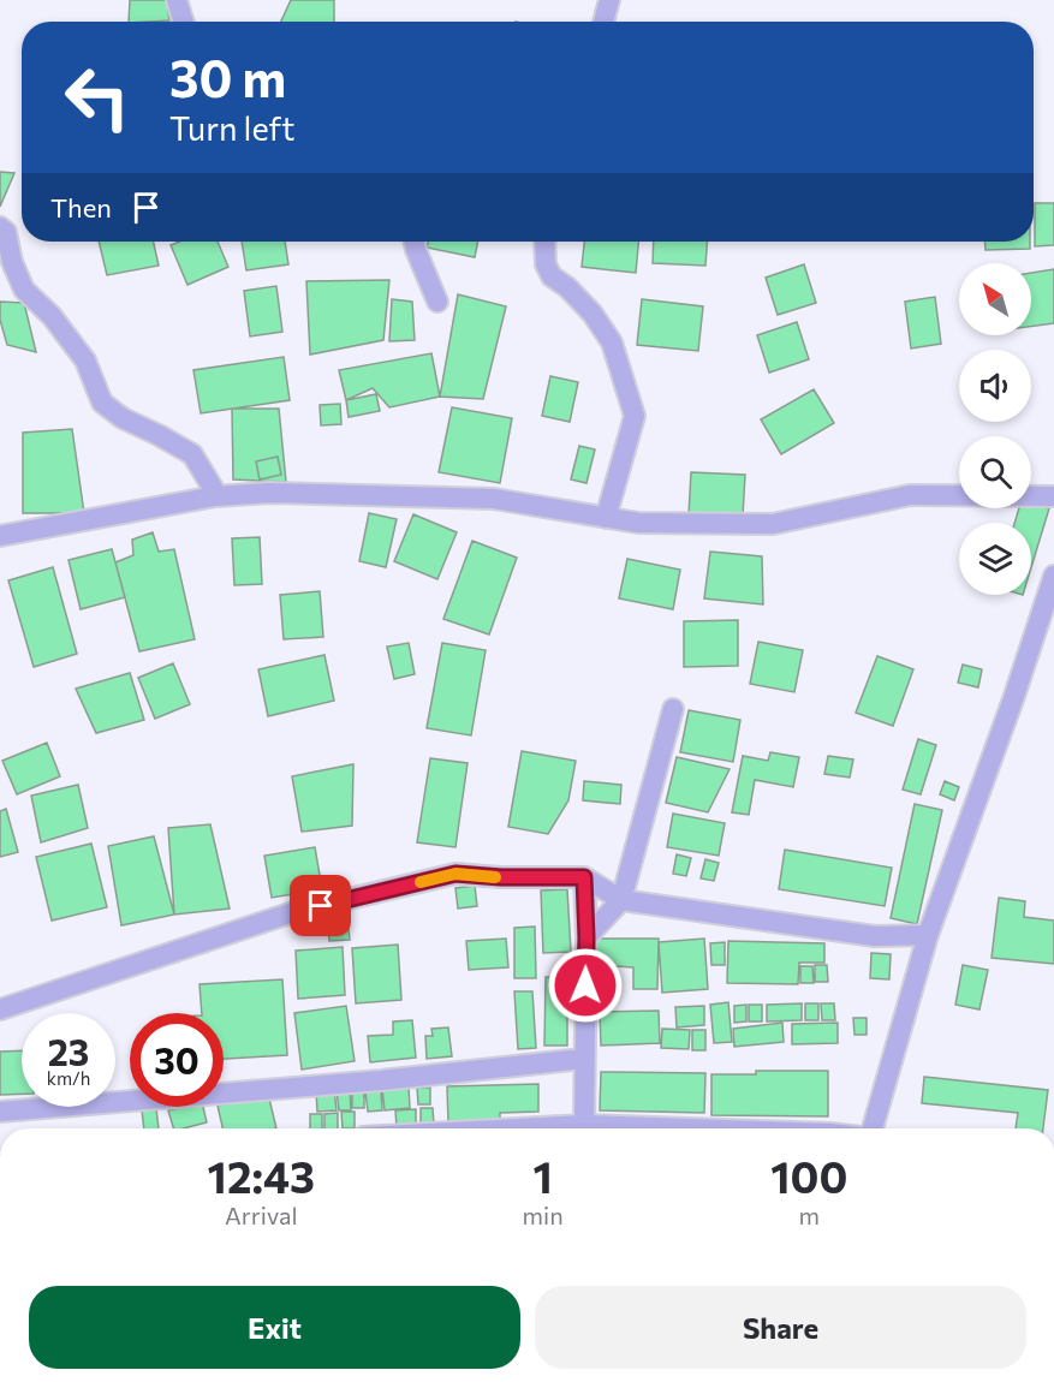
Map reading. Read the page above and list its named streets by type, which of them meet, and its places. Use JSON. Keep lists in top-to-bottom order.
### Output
{
  "north": "top left",
  "page": {
    "turn": ["30 m", "Turn left"],
    "then": "Then",
    "speed": "23 km/h",
    "limit": "30",
    "eta": [
      "12:43",
      "Arrival",
      "1",
      "min",
      "100",
      "m"
    ],
    "buttons": ["Exit", "Share"]
  }
}
